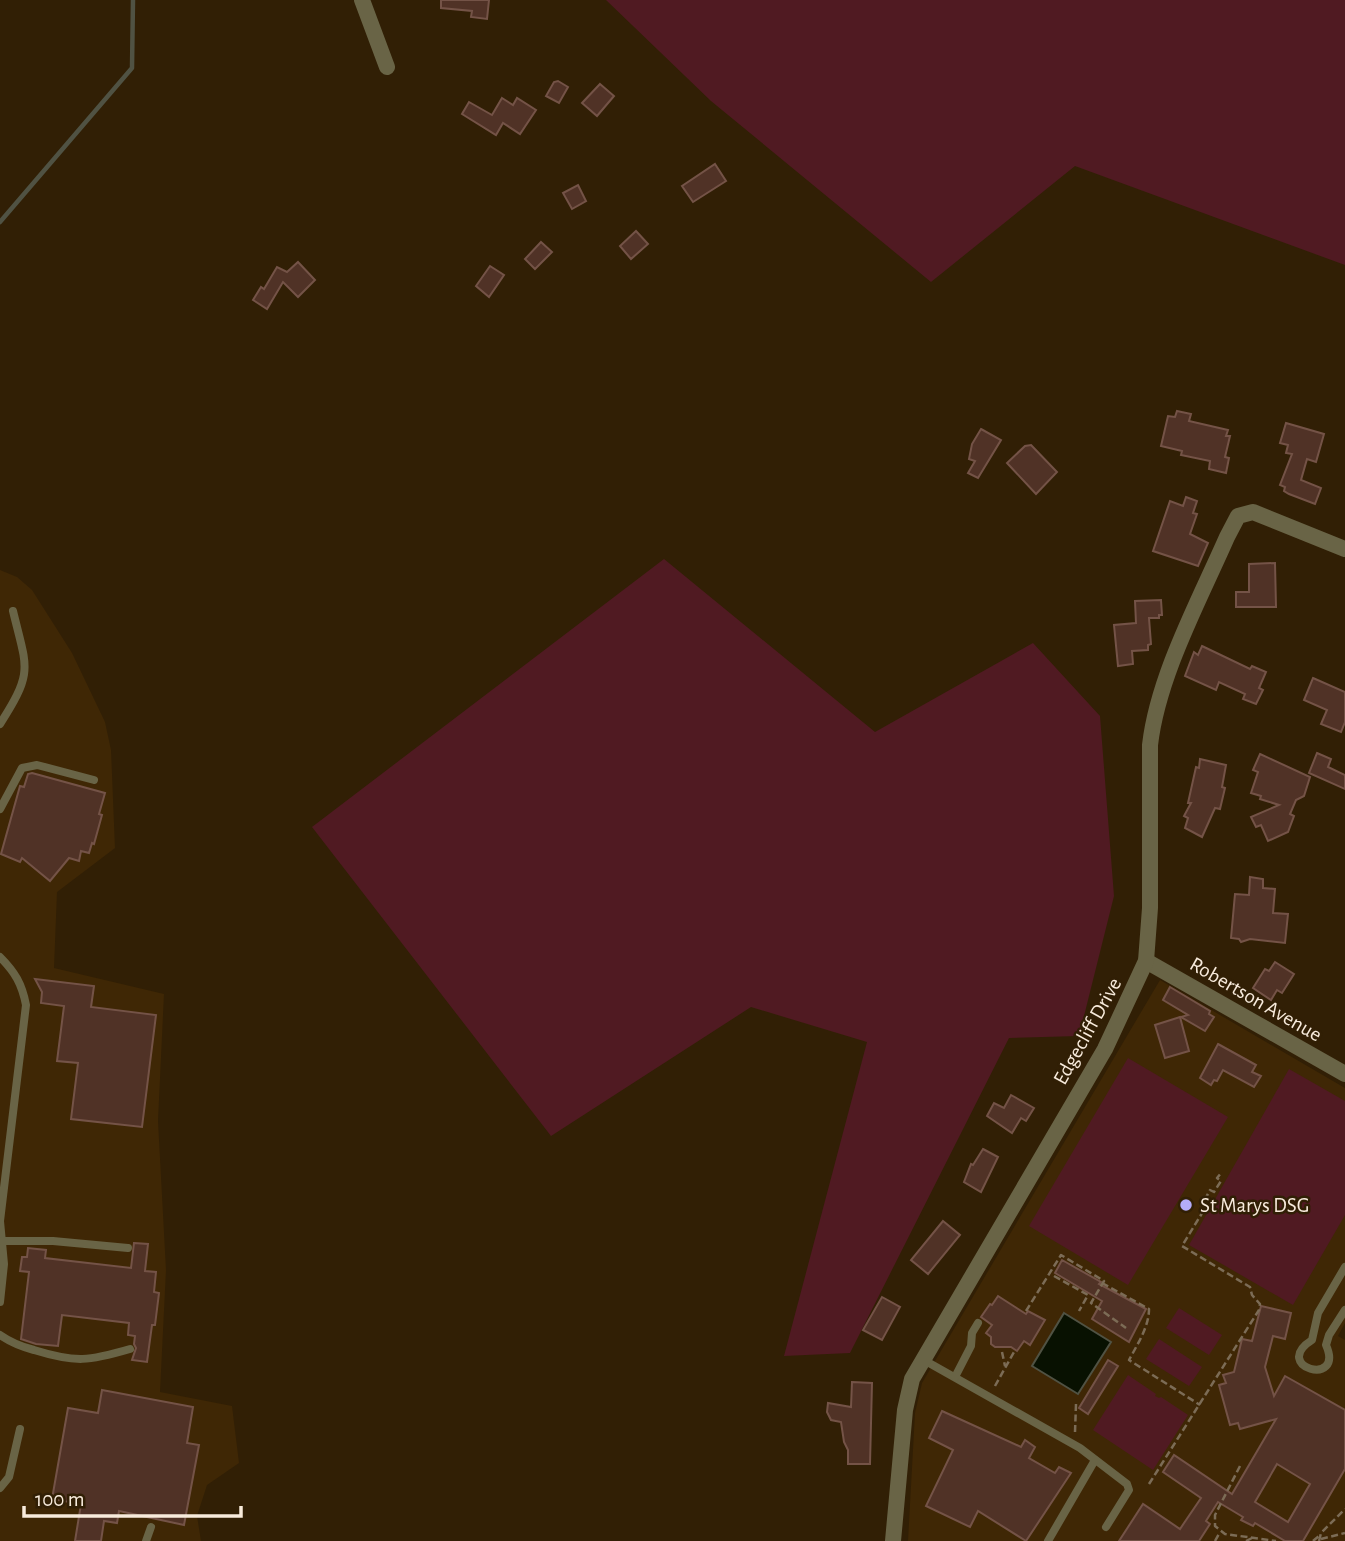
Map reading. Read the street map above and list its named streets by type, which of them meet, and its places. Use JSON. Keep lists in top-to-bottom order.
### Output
{
  "streets": {
    "street": ["Robertson Avenue", "Edgecliff Drive"]
  },
  "crossings": [
    ["Robertson Avenue", "Edgecliff Drive"]
  ],
  "places": ["St Marys DSG"],
  "scale_bar": "100 m"
}
